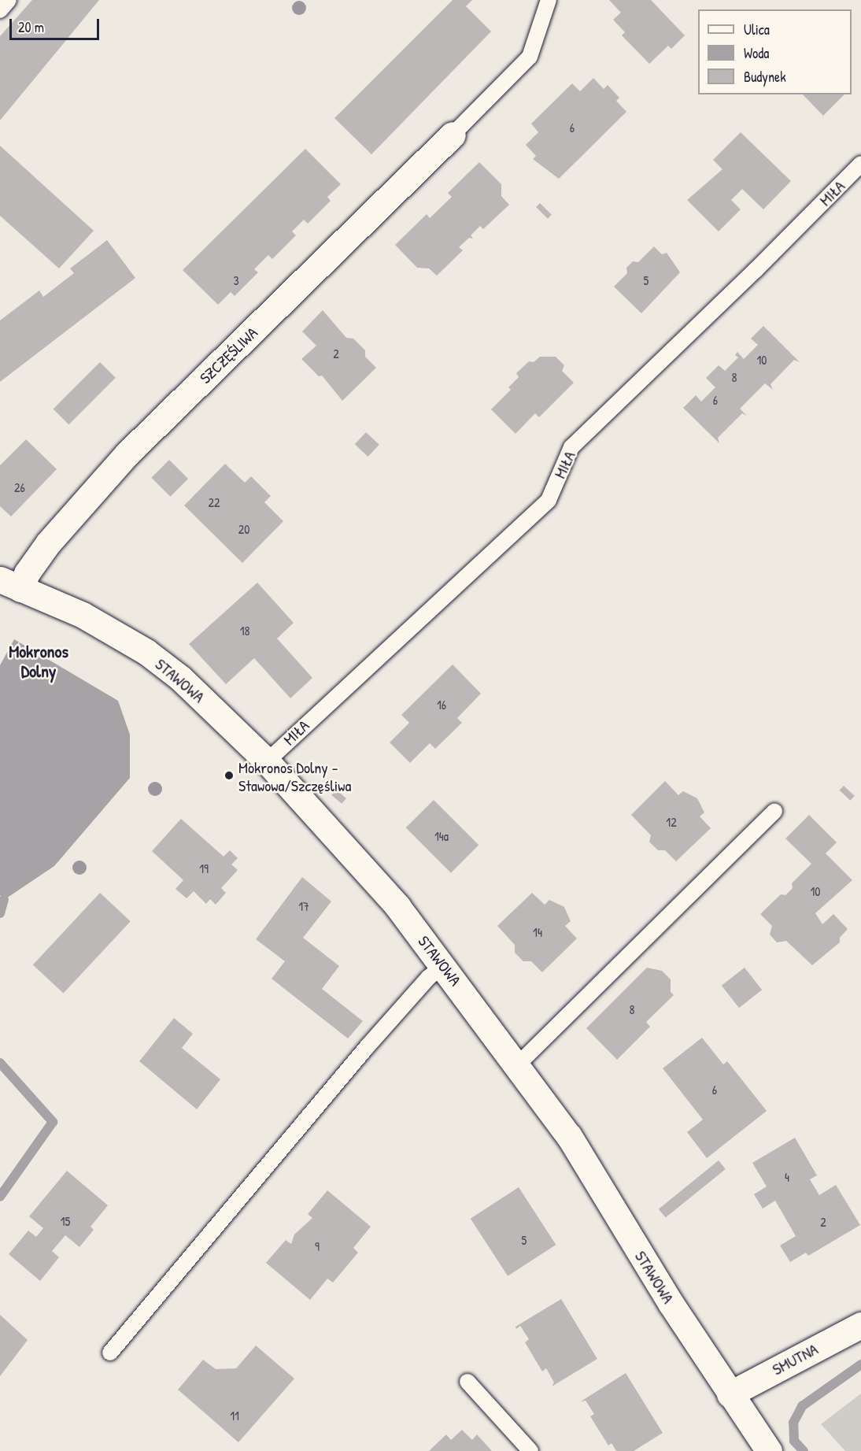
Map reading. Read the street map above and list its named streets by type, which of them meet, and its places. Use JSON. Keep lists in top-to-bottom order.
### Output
{
  "streets": {
    "street": ["SZCZĘŚLIWA", "STAWOWA", "SMUTNA"],
    "lane": ["MIŁA"]
  },
  "crossings": [
    ["MIŁA", "STAWOWA"],
    ["SZCZĘŚLIWA", "STAWOWA"],
    ["STAWOWA", "SMUTNA"]
  ],
  "districts": ["Mokronos Dolny"],
  "places": ["Mokronos Dolny - Stawowa/Szczęśliwa"],
  "house_numbers": [
    "6",
    "3",
    "5",
    "2",
    "10",
    "8",
    "6",
    "26",
    "22",
    "20",
    "18",
    "16",
    "12",
    "14a",
    "19",
    "10",
    "17",
    "14",
    "8",
    "6",
    "4",
    "15",
    "2",
    "5",
    "9",
    "11"
  ],
  "legend": ["Ulica", "Woda", "Budynek"],
  "scale_bar": "20 m"
}
